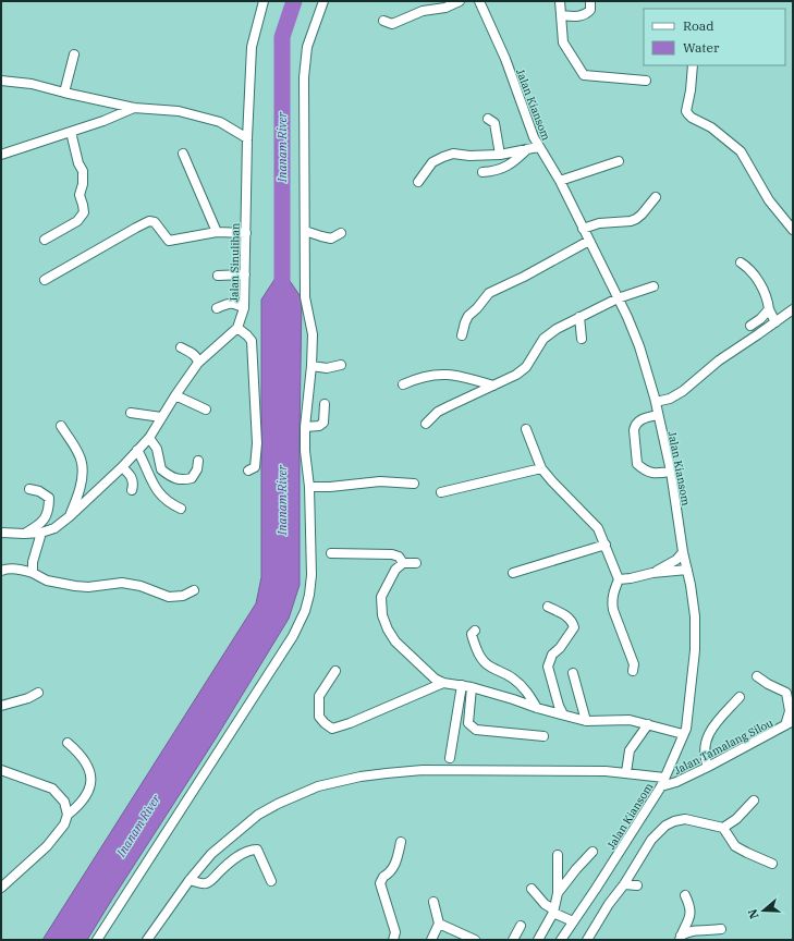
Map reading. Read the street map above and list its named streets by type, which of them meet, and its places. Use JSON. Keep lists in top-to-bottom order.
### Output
{
  "streets": {
    "street": ["Jalan Kiansom", "Jalan Sinulihan", "Jalan Tamalang Silou"]
  },
  "crossings": [
    ["Jalan Kiansom", "Jalan Tamalang Silou"]
  ],
  "water": ["Inanam River"],
  "legend": ["Road", "Water"],
  "north": "left"
}
